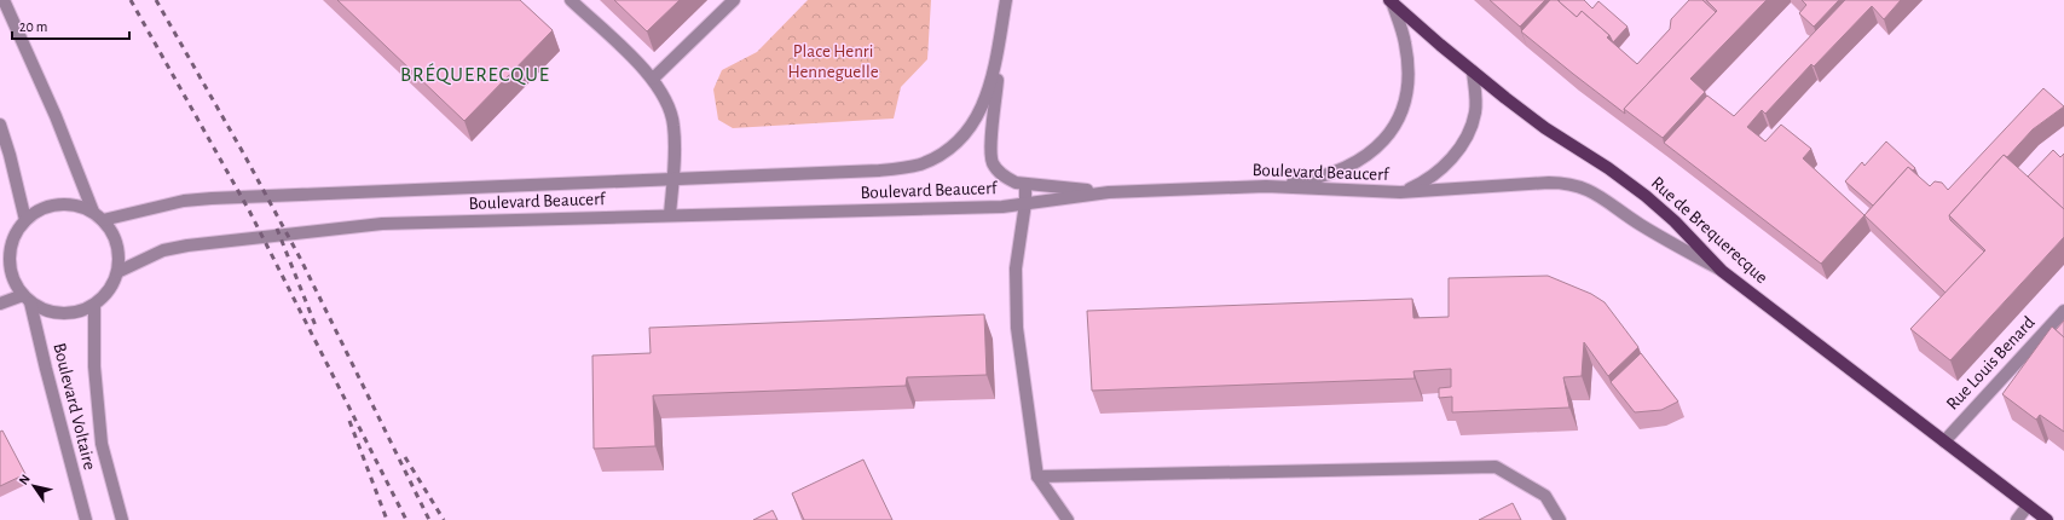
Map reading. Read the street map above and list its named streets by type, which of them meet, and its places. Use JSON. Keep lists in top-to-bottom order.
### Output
{
  "streets": {
    "main road": ["Rue de Brequerecque"],
    "street": ["Boulevard Beaucerf", "Rue Louis Benard", "Boulevard Voltaire"]
  },
  "crossings": [
    ["Boulevard Beaucerf", "Rue de Brequerecque"],
    ["Boulevard Beaucerf", "Boulevard Voltaire"],
    ["Rue de Brequerecque", "Rue Louis Benard"]
  ],
  "districts": ["BRÉQUERECQUE"],
  "parks": ["Place Henri Henneguelle"],
  "scale_bar": "20 m",
  "north": "top left"
}
